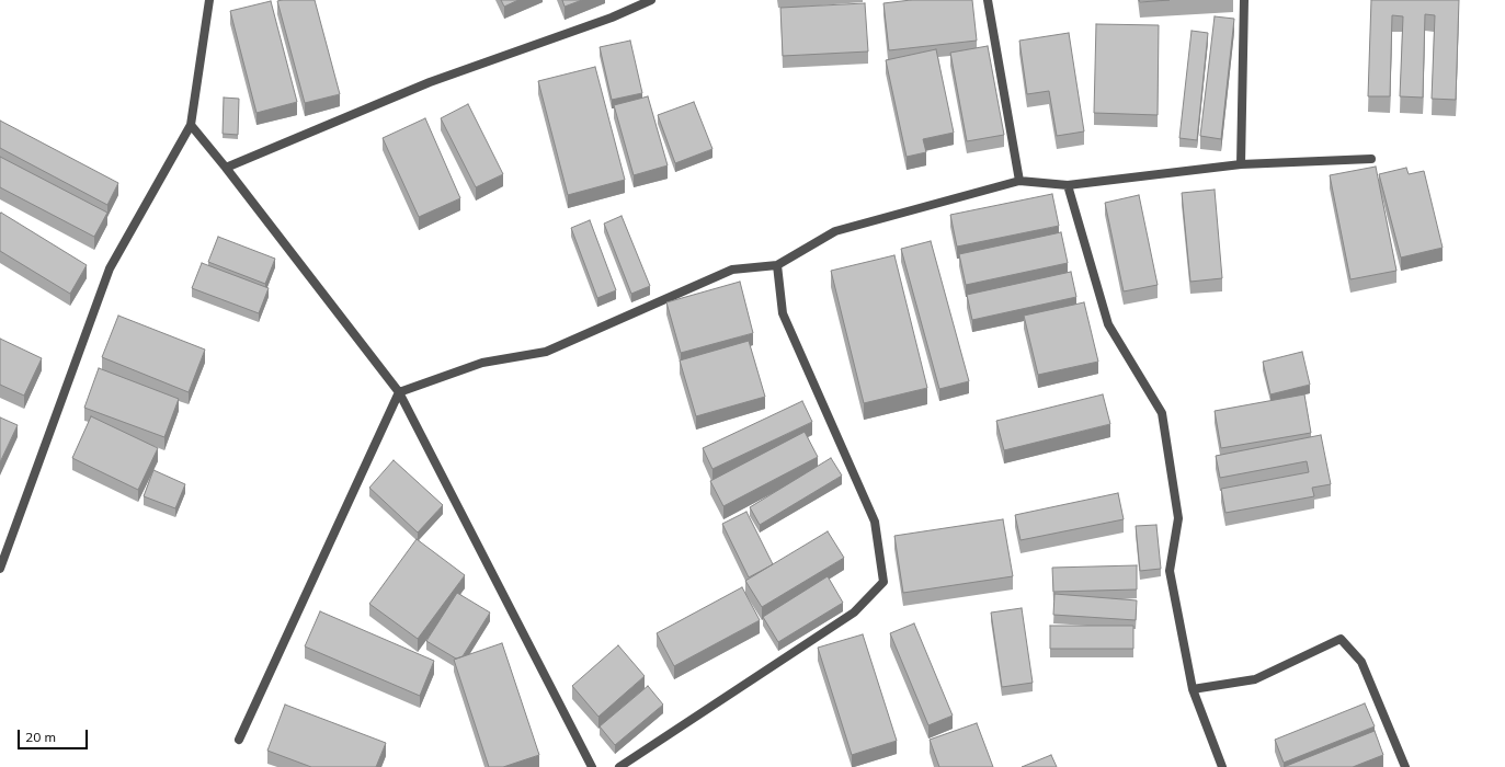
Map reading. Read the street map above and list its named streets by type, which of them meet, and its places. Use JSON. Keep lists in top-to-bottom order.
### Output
{
  "scale_bar": "20 m"
}
